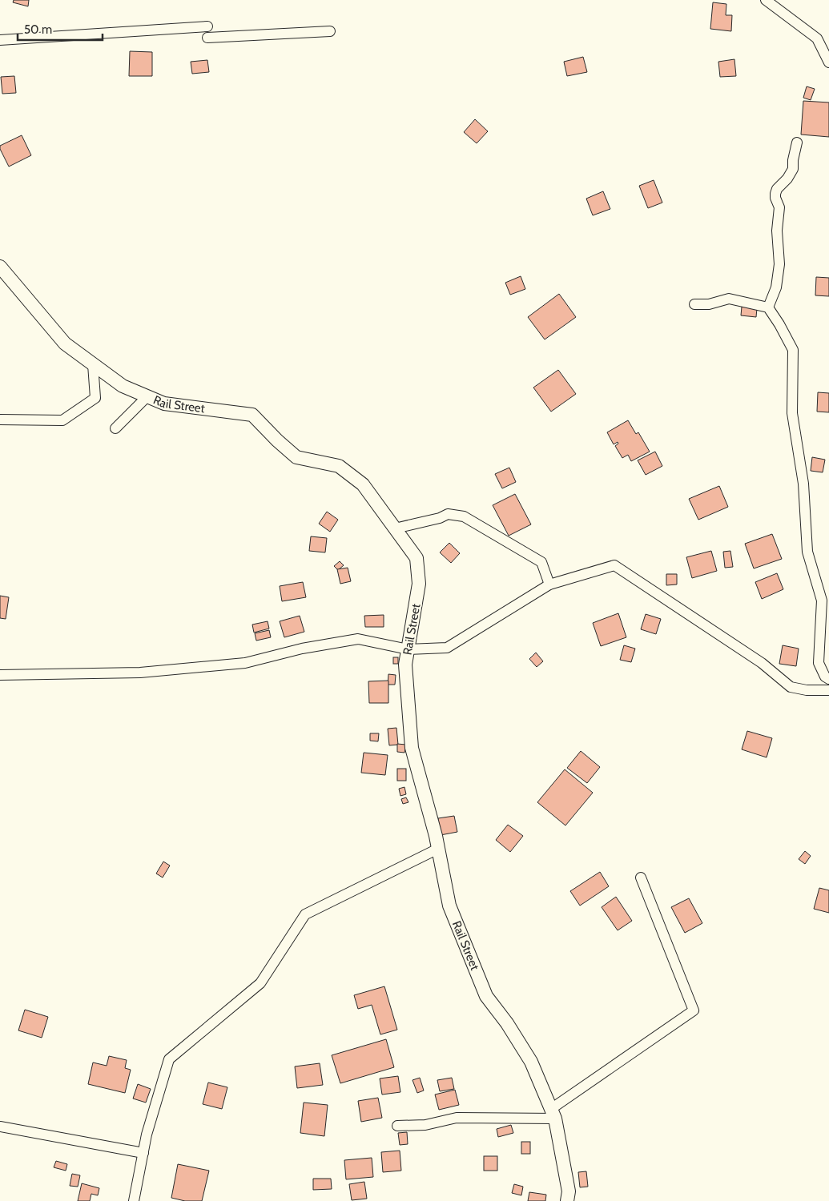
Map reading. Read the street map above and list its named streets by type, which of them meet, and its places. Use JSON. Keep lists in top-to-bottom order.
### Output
{
  "streets": {
    "street": ["Rail Street"]
  },
  "scale_bar": "50 m"
}
